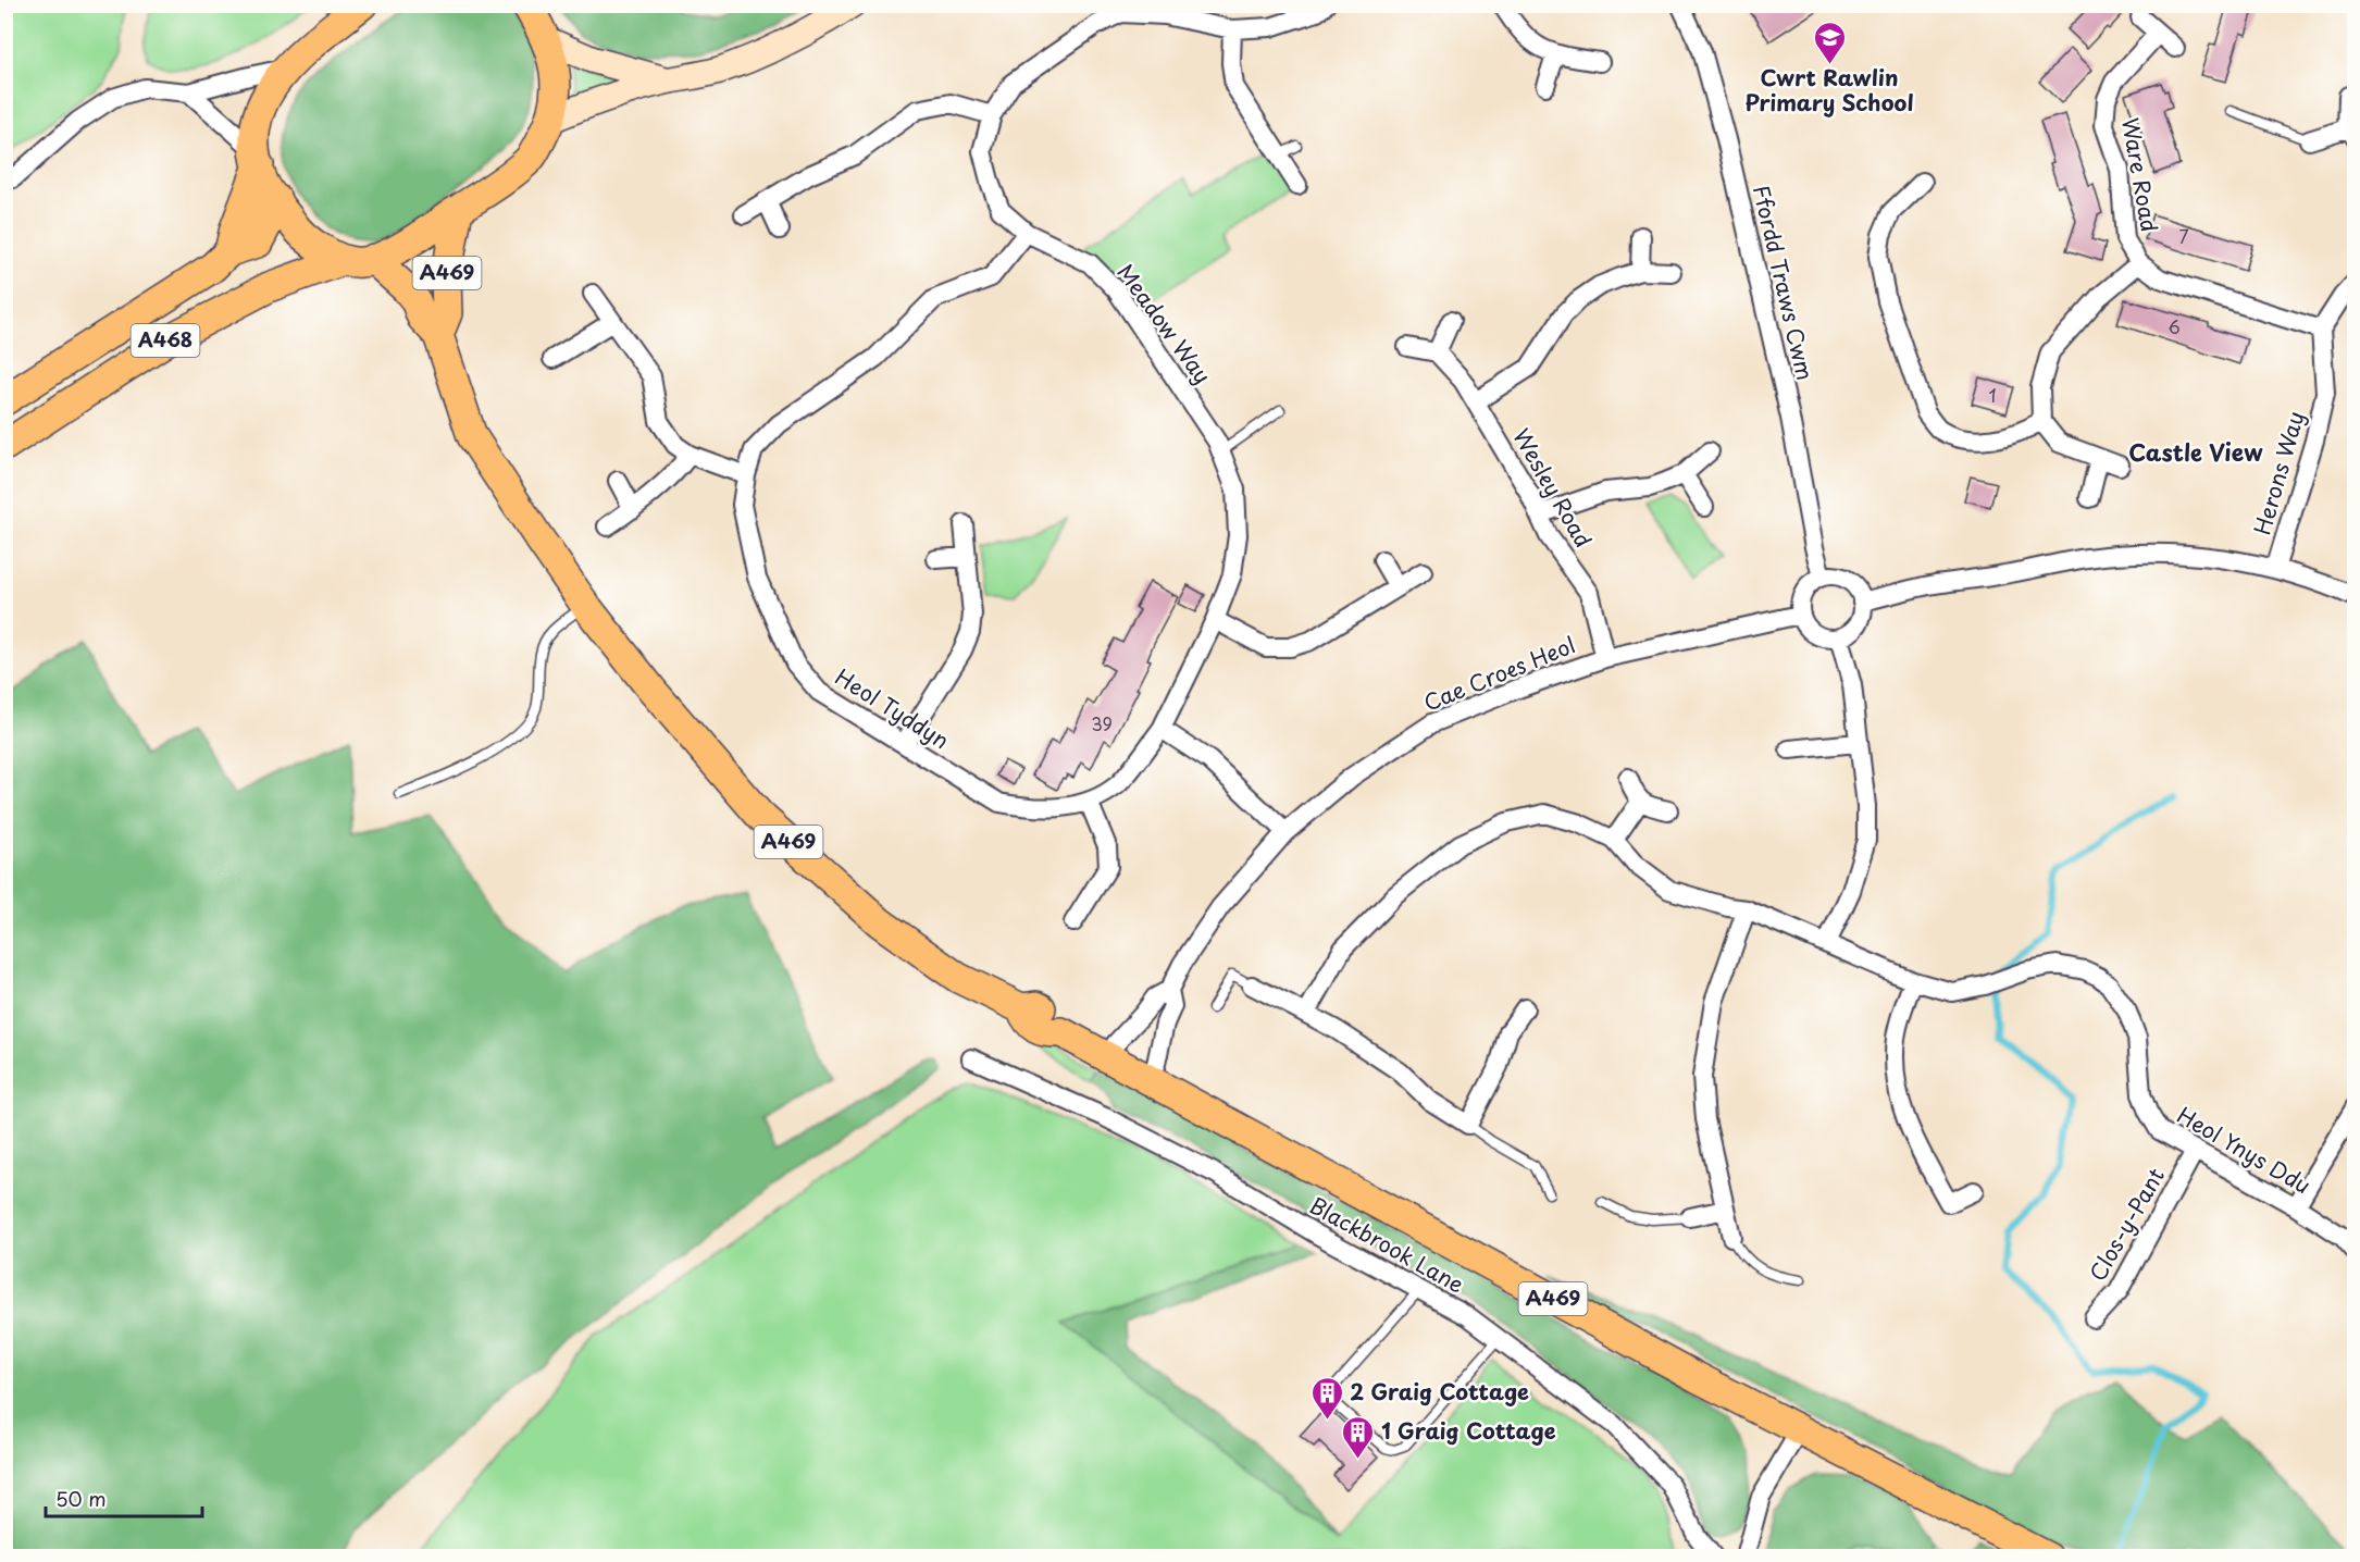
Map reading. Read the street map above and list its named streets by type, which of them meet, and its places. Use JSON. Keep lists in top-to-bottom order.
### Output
{
  "streets": {
    "main road": ["A469", "A468"],
    "street": [
      "Ware Road",
      "Ffordd Traws Cwm",
      "Meadow Way",
      "Herons Way",
      "Wesley Road",
      "Cae Croes Heol",
      "Heol Tyddyn",
      "Heol Ynys Ddu",
      "Clos-y-Pant",
      "Blackbrook Lane"
    ]
  },
  "crossings": [
    ["Ware Road", "Herons Way"],
    ["A469", "Cae Croes Heol"],
    ["Ffordd Traws Cwm", "Cae Croes Heol"],
    ["Meadow Way", "Heol Tyddyn"],
    ["Wesley Road", "Cae Croes Heol"],
    ["Heol Ynys Ddu", "Clos-y-Pant"]
  ],
  "districts": ["Castle View"],
  "places": {
    "school or university": ["Cwrt Rawlin Primary School"],
    "building": ["2 Graig Cottage", "1 Graig Cottage"]
  },
  "house_numbers": [
    "7",
    "6",
    "1",
    "39"
  ],
  "scale_bar": "50 m"
}
